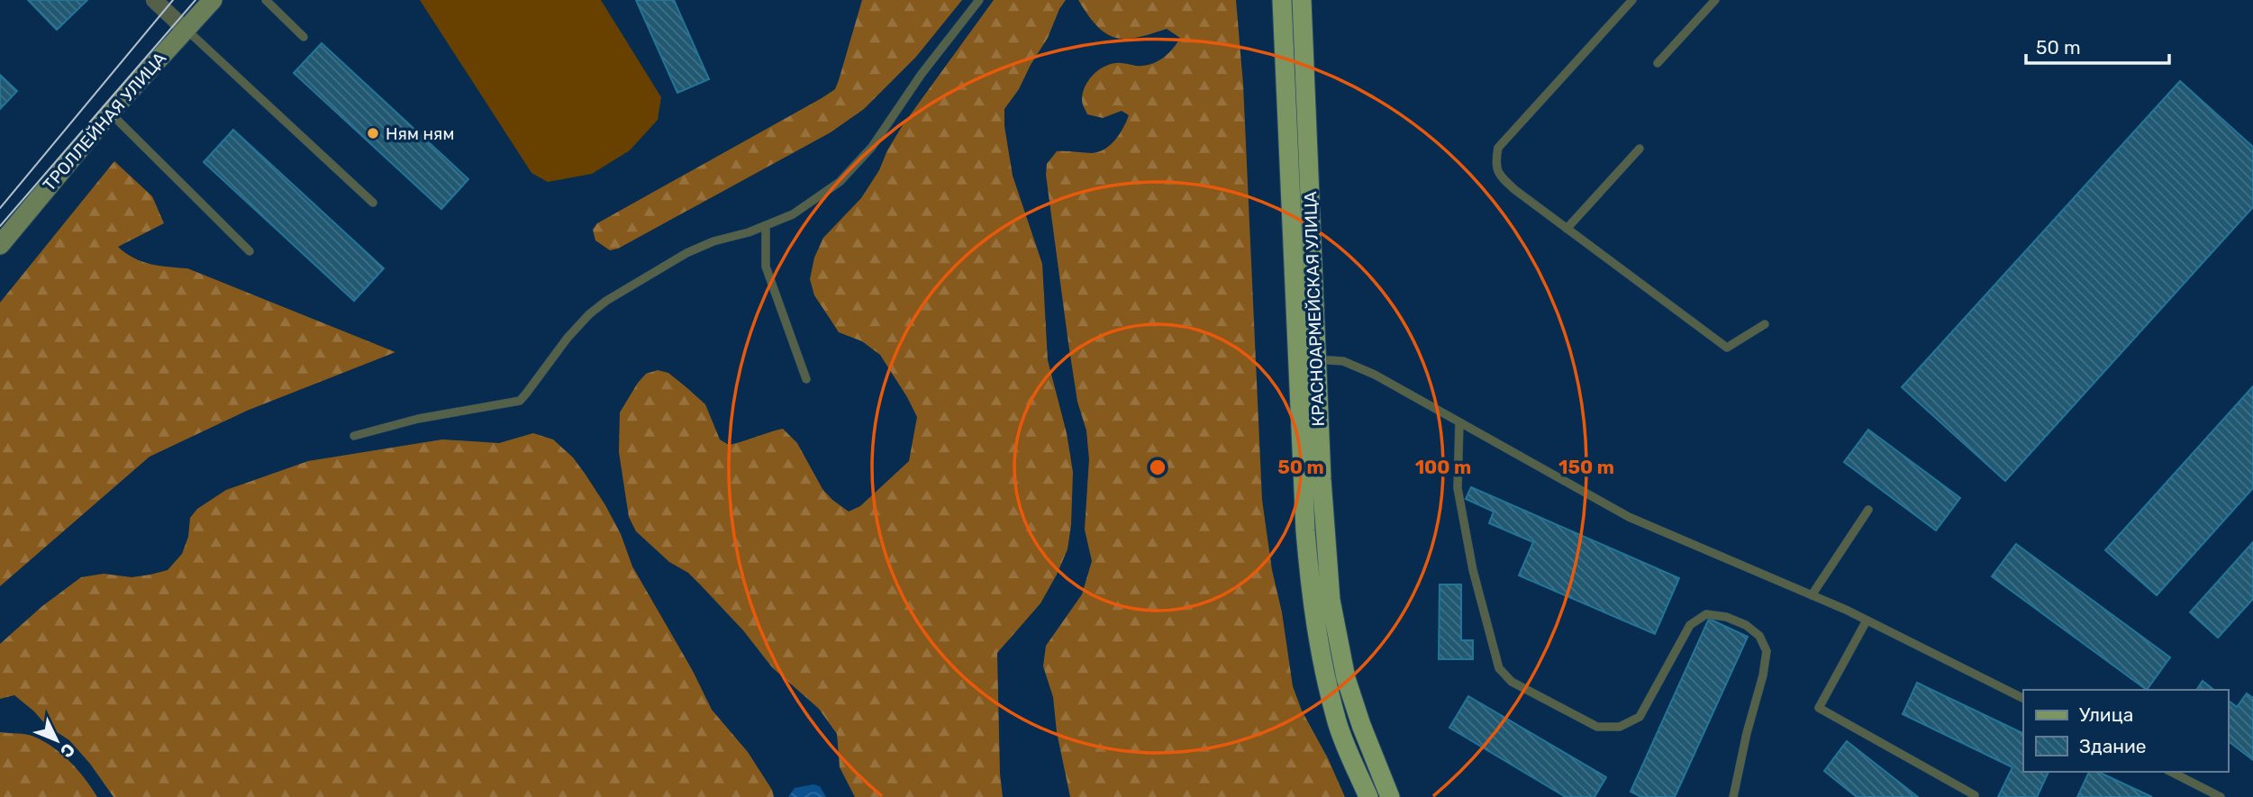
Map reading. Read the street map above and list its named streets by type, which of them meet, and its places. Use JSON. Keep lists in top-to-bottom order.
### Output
{
  "streets": {
    "main road": ["КРАСНОАРМЕЙСКАЯ УЛИЦА"],
    "street": ["ТРОЛЛЕЙНАЯ УЛИЦА"]
  },
  "places": ["Ням ням"],
  "legend": ["Улица", "Здание"],
  "scale_bar": "50 m",
  "north": "bottom right",
  "rings": ["50 m", "100 m", "150 m"]
}
